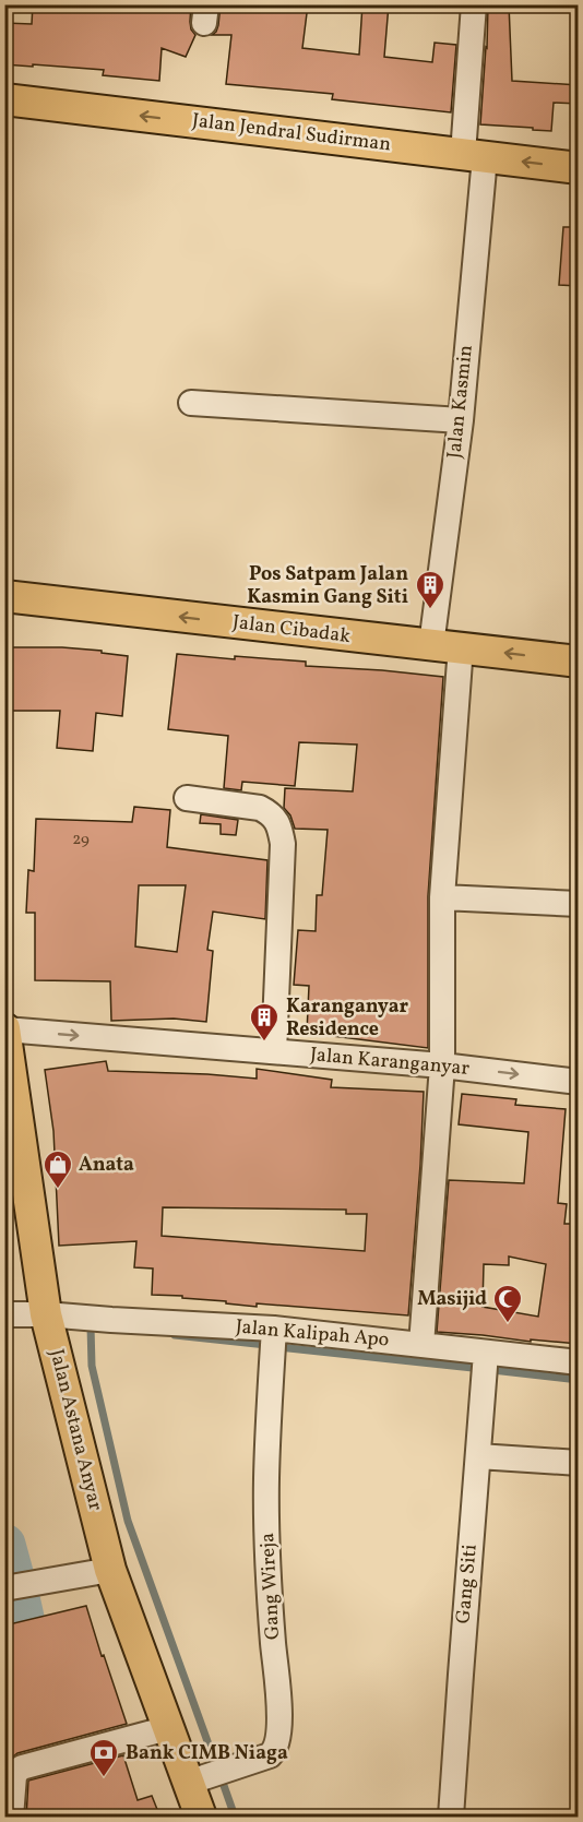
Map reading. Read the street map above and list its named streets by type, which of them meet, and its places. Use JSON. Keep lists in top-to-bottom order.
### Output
{
  "streets": {
    "main road": ["Jalan Jendral Sudirman", "Jalan Cibadak", "Jalan Astana Anyar"],
    "street": [
      "Jalan Kasmin",
      "Jalan Karanganyar",
      "Jalan Kalipah Apo",
      "Gang Siti",
      "Gang Wireja"
    ]
  },
  "crossings": [
    ["Jalan Jendral Sudirman", "Jalan Kasmin"],
    ["Jalan Kasmin", "Jalan Cibadak"],
    ["Jalan Kasmin", "Jalan Karanganyar"],
    ["Jalan Karanganyar", "Jalan Astana Anyar"],
    ["Jalan Kalipah Apo", "Jalan Astana Anyar"],
    ["Jalan Kalipah Apo", "Gang Siti"],
    ["Jalan Kalipah Apo", "Gang Wireja"],
    ["Jalan Astana Anyar", "Gang Wireja"]
  ],
  "one_way": ["Jalan Jendral Sudirman", "Jalan Cibadak", "Jalan Karanganyar"],
  "places": {
    "building": ["Pos Satpam Jalan Kasmin Gang Siti", "Karanganyar Residence"],
    "shop": ["Anata"],
    "mosque": ["Masijid"],
    "bank": ["Bank CIMB Niaga"]
  },
  "house_numbers": ["29"]
}
